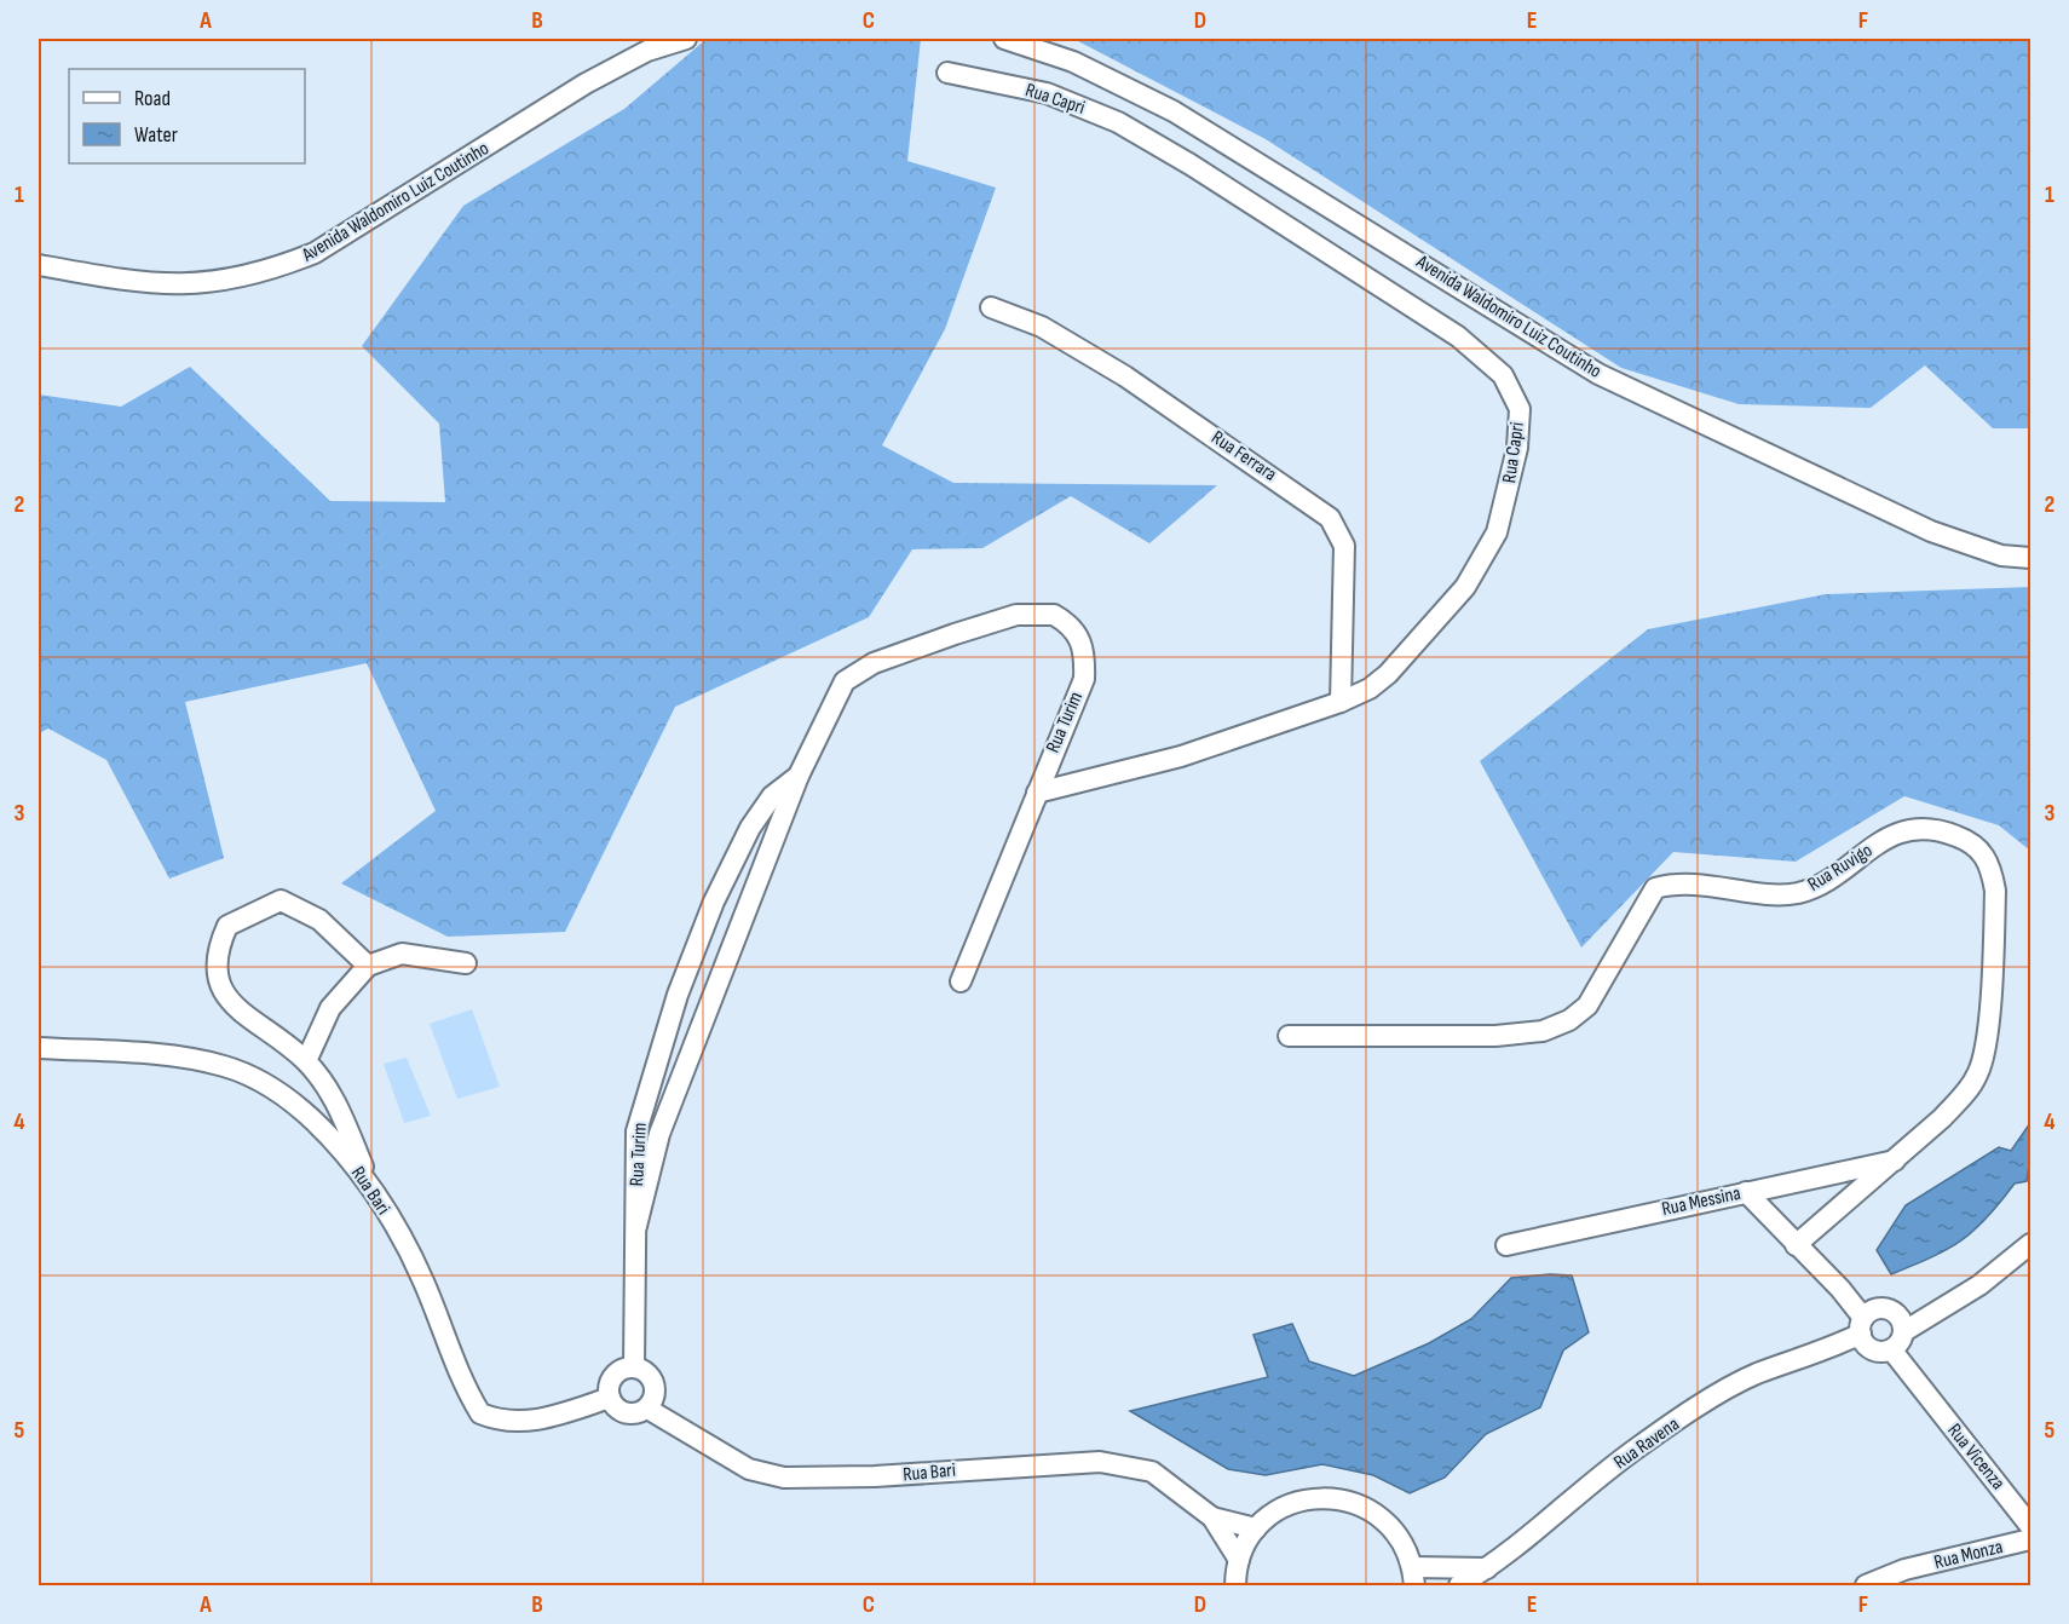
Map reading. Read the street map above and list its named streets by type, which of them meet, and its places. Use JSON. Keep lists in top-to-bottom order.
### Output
{
  "streets": {
    "street": [
      "Rua Capri",
      "Avenida Waldomiro Luiz Coutinho",
      "Rua Ferrara",
      "Rua Turim",
      "Rua Ruvigo",
      "Rua Bari",
      "Rua Messina",
      "Rua Ravena",
      "Rua Vicenza",
      "Rua Monza"
    ]
  },
  "crossings": [
    ["Rua Capri", "Rua Ferrara"],
    ["Rua Capri", "Rua Turim"],
    ["Rua Turim", "Rua Bari"],
    ["Rua Ruvigo", "Rua Messina"]
  ],
  "legend": ["Road", "Water"],
  "grid": {
    "columns": [
      "A",
      "B",
      "C",
      "D",
      "E",
      "F"
    ],
    "rows": [
      "1",
      "2",
      "3",
      "4",
      "5"
    ]
  }
}
